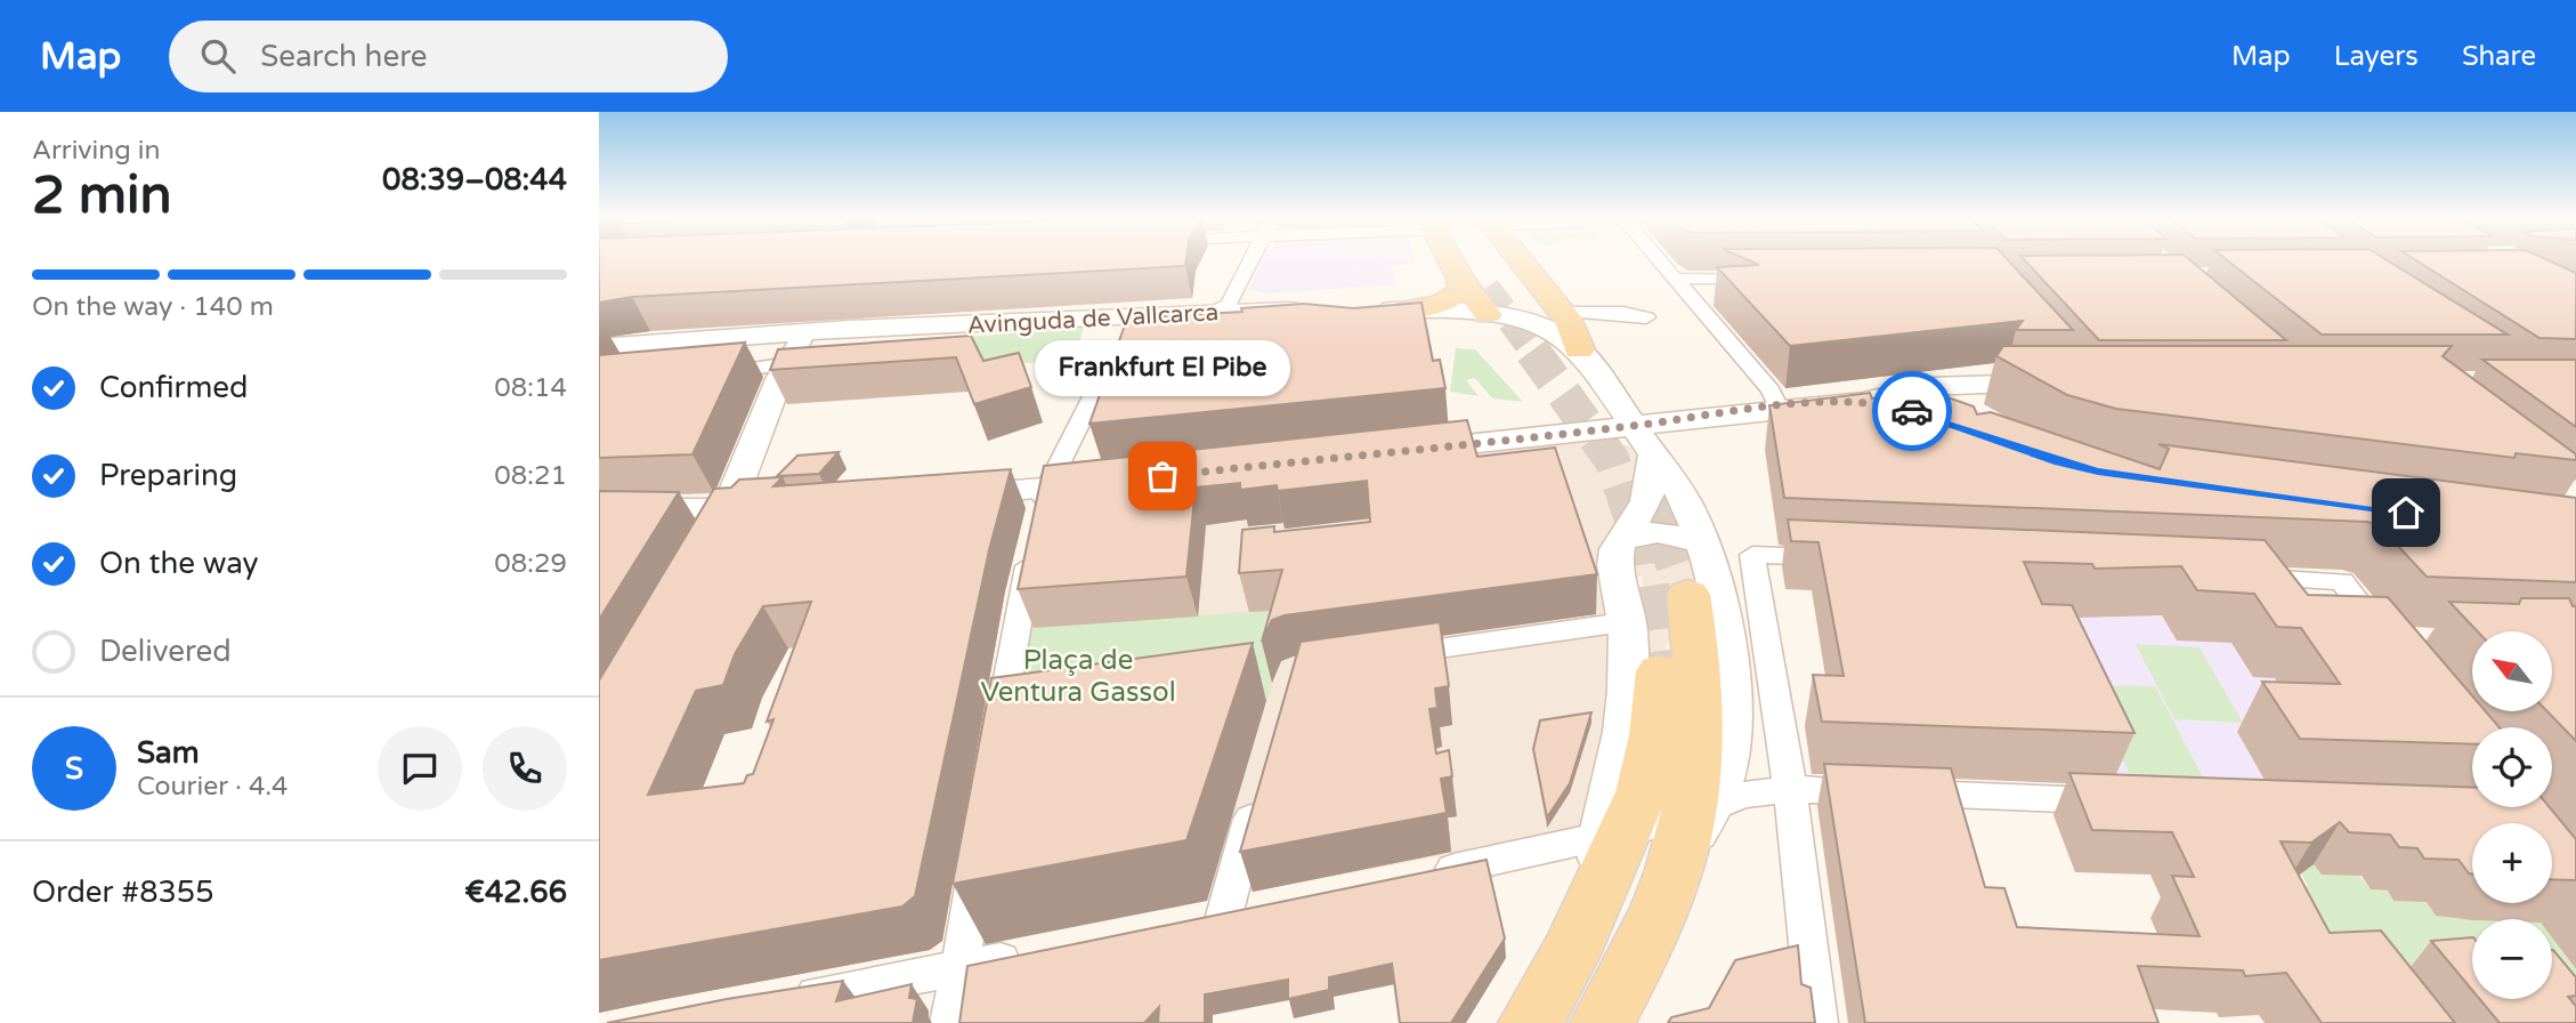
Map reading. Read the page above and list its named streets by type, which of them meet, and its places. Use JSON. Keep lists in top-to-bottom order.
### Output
{
  "streets": {
    "main road": ["Avinguda de Vallcarca"]
  },
  "parks": ["Plaça de Ventura Gassol"],
  "places": ["Frankfurt El Pibe"],
  "north": "top left",
  "page": {
    "header": "Map",
    "search": "Search here",
    "nav": ["Map", "Layers", "Share"],
    "heading": ["2 min", "Arriving in", "08:39–08:44"],
    "panel": [
      "Sam",
      "Courier · 4.4",
      "Order #8355",
      "€42.66"
    ],
    "bar": "On the way · 140 m",
    "bubble": "Frankfurt El Pibe",
    "list": [
      ["Confirmed", "08:14"],
      ["Preparing", "08:21"],
      ["On the way", "08:29"],
      "Delivered"
    ],
    "map_buttons": ["+", "−"],
    "round": "S"
  }
}
